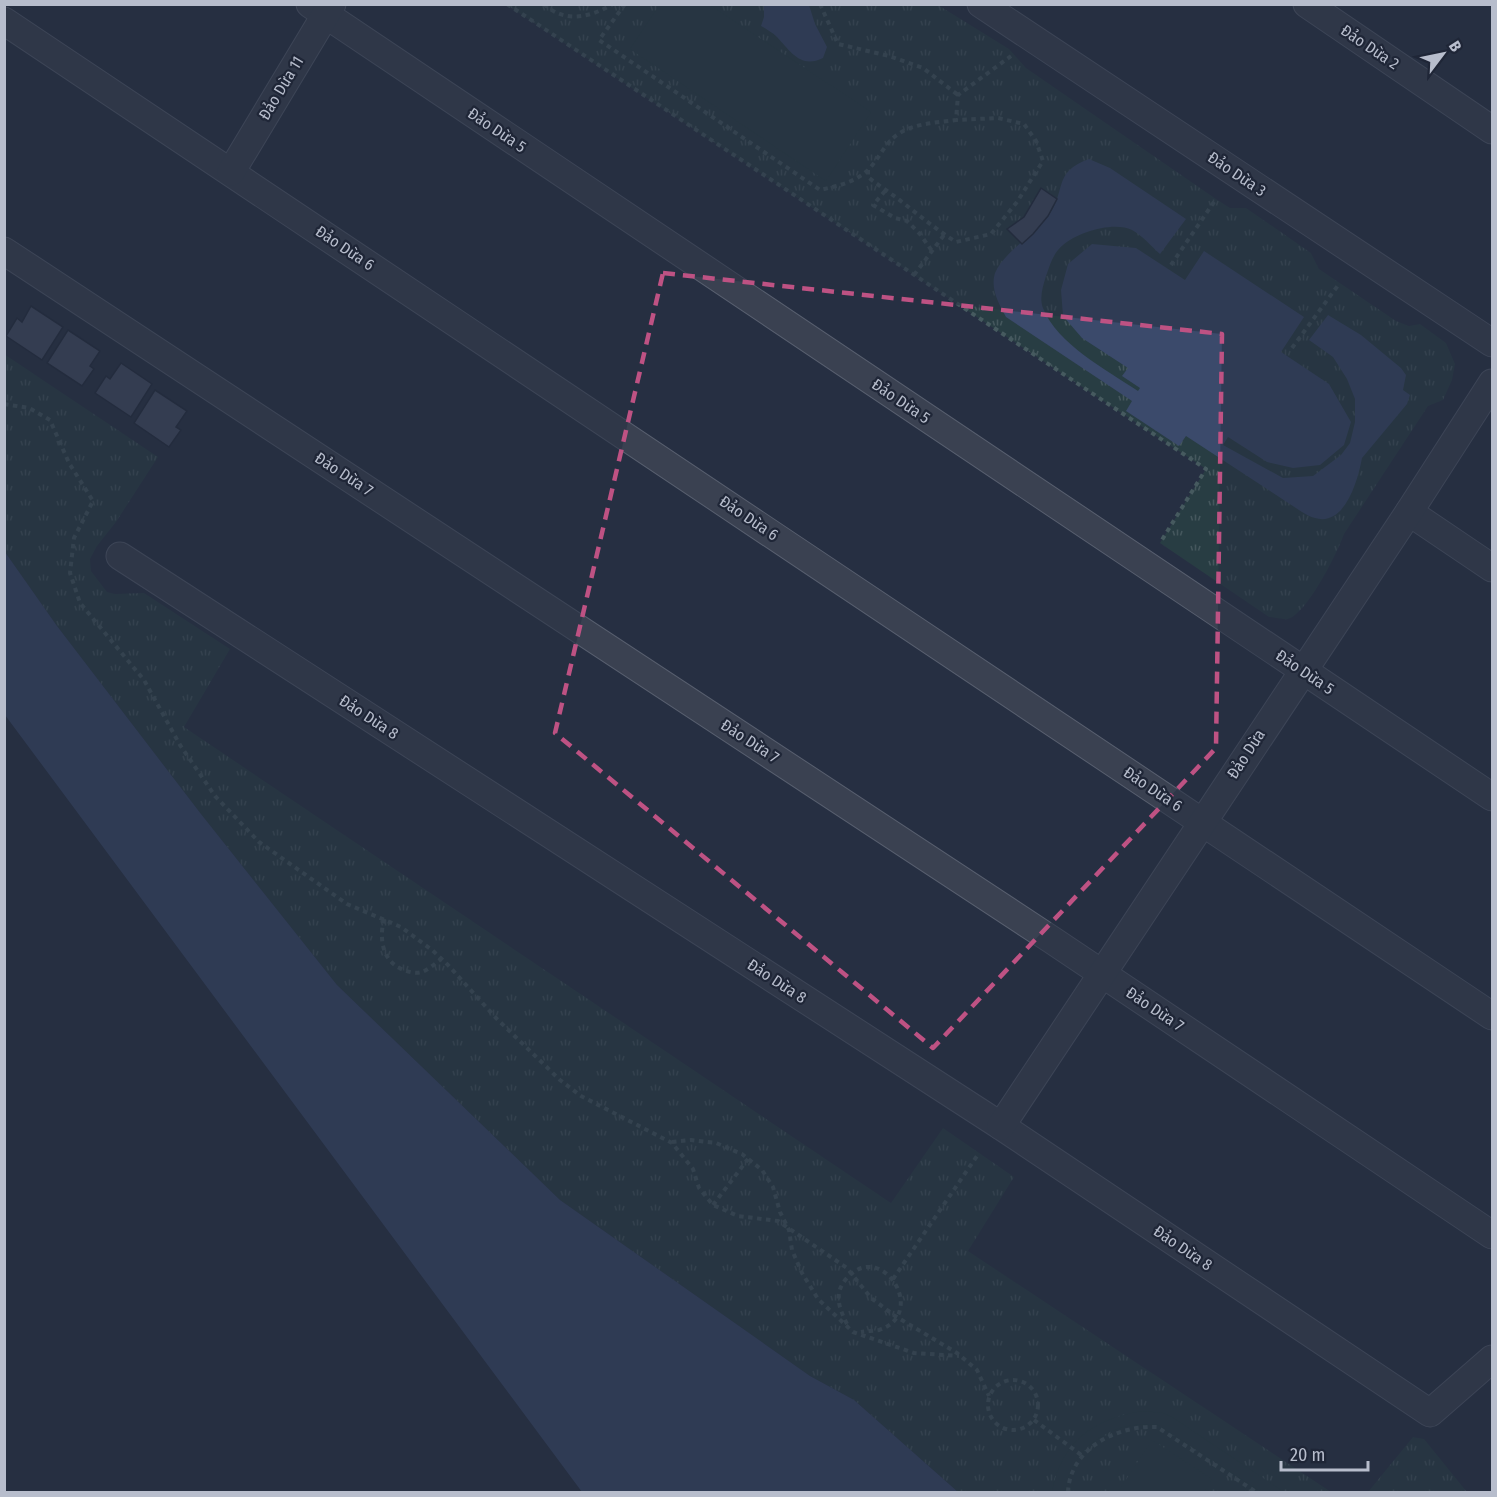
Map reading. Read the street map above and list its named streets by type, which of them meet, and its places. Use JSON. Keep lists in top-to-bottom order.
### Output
{
  "streets": {
    "street": [
      "Đảo Dừa 2",
      "Đảo Dừa 11",
      "Đảo Dừa 5",
      "Đảo Dừa 3",
      "Đảo Dừa 6",
      "Đảo Dừa 7",
      "Đảo Dừa 8",
      "Đảo Dừa"
    ]
  },
  "crossings": [
    ["Đảo Dừa 11", "Đảo Dừa 5"],
    ["Đảo Dừa 11", "Đảo Dừa 6"],
    ["Đảo Dừa 5", "Đảo Dừa"],
    ["Đảo Dừa 6", "Đảo Dừa"],
    ["Đảo Dừa 7", "Đảo Dừa"],
    ["Đảo Dừa 8", "Đảo Dừa"]
  ],
  "scale_bar": "20 m",
  "north": "top right"
}
